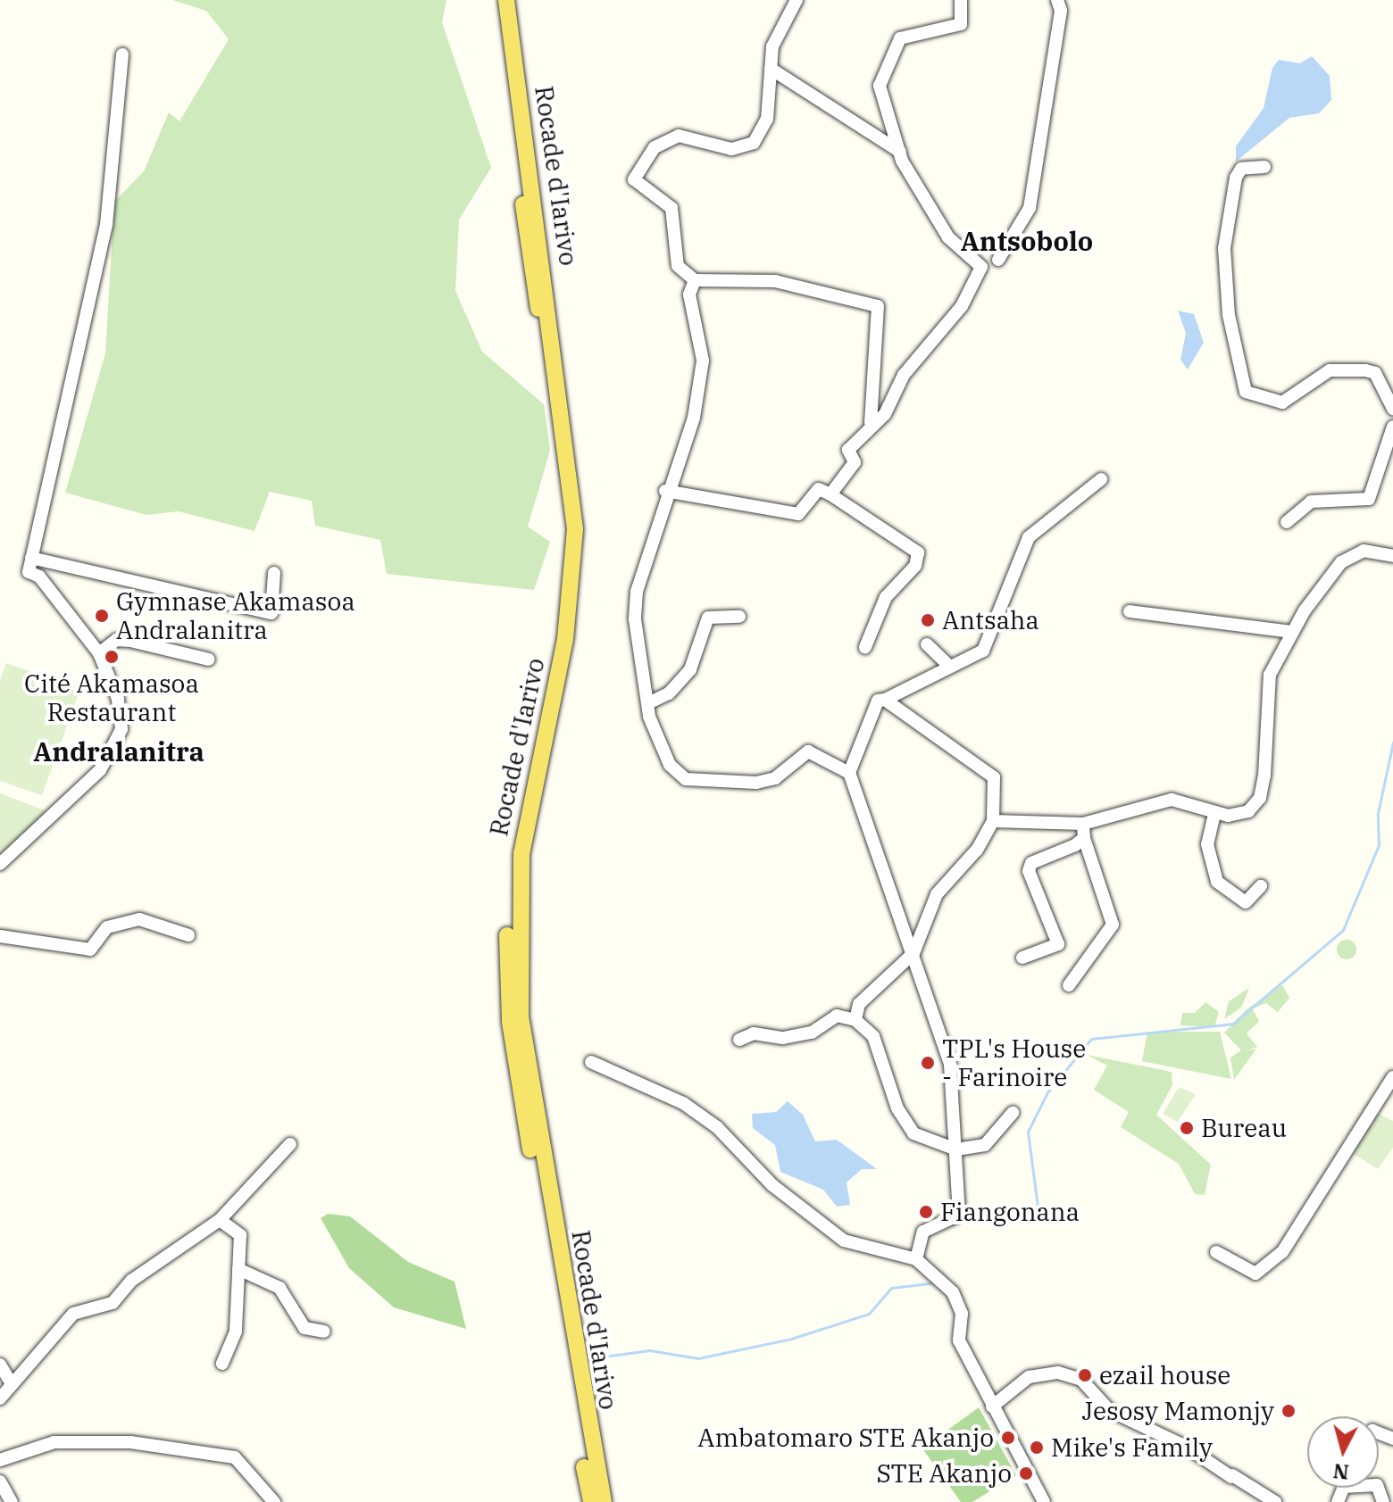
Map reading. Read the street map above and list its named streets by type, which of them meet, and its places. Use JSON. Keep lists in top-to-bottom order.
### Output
{
  "streets": {
    "main road": ["Rocade d'Iarivo"]
  },
  "districts": ["Antsobolo", "Andralanitra"],
  "places": [
    "Gymnase Akamasoa Andralanitra",
    "Antsaha",
    "Cité Akamasoa Restaurant",
    "TPL's House - Farinoire",
    "Bureau",
    "Fiangonana",
    "ezail house",
    "Jesosy Mamonjy",
    "Ambatomaro STE Akanjo",
    "Mike's Family",
    "STE Akanjo"
  ],
  "north": "bottom"
}
